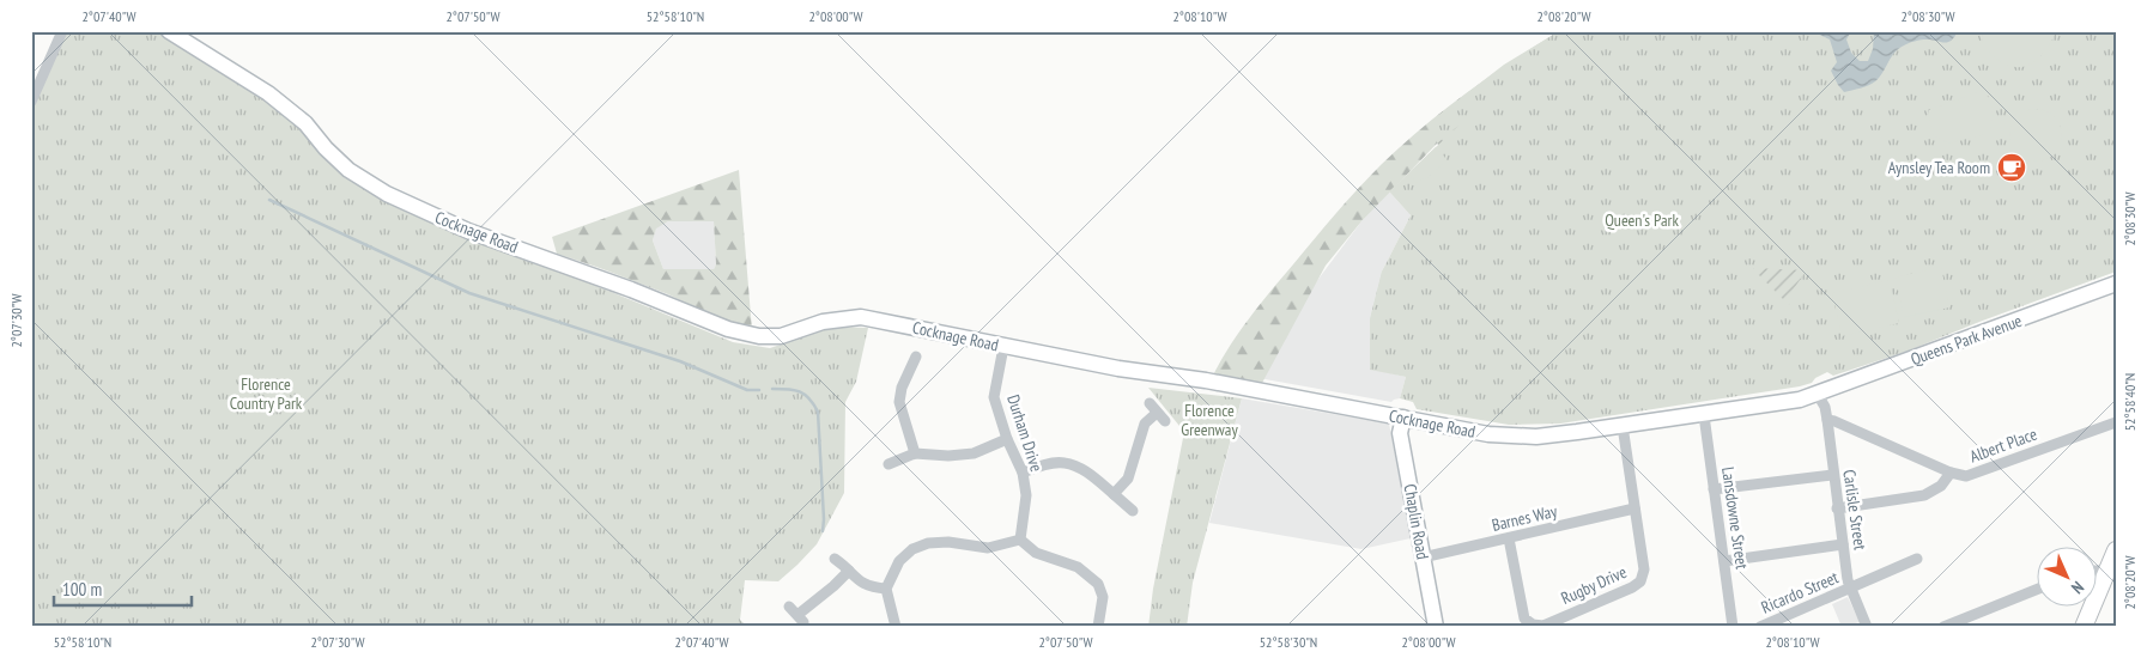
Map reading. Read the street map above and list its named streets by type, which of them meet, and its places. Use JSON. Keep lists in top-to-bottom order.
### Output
{
  "streets": {
    "street": [
      "Cocknage Road",
      "Queens Park Avenue",
      "Durham Drive",
      "Albert Place",
      "Carlisle Street",
      "Barnes Way",
      "Lansdowne Street",
      "Chaplin Road",
      "Rugby Drive",
      "Ricardo Street"
    ]
  },
  "crossings": [
    ["Cocknage Road", "Queens Park Avenue"],
    ["Cocknage Road", "Durham Drive"],
    ["Cocknage Road", "Carlisle Street"],
    ["Cocknage Road", "Lansdowne Street"],
    ["Cocknage Road", "Chaplin Road"],
    ["Cocknage Road", "Rugby Drive"],
    ["Queens Park Avenue", "Carlisle Street"],
    ["Albert Place", "Carlisle Street"],
    ["Carlisle Street", "Ricardo Street"],
    ["Barnes Way", "Chaplin Road"],
    ["Barnes Way", "Rugby Drive"]
  ],
  "parks": ["Queen's Park", "Florence Country Park", "Florence Greenway"],
  "places": {
    "cafe": ["Aynsley Tea Room"]
  },
  "scale_bar": "100 m",
  "north": "bottom right",
  "coordinates": [
    "2°07'40\"W",
    "2°07'50\"W",
    "52°58'10\"N",
    "2°08'00\"W",
    "2°08'10\"W",
    "2°08'20\"W",
    "2°08'30\"W",
    "2°07'30\"W",
    "52°58'40\"N",
    "52°58'30\"N"
  ]
}
